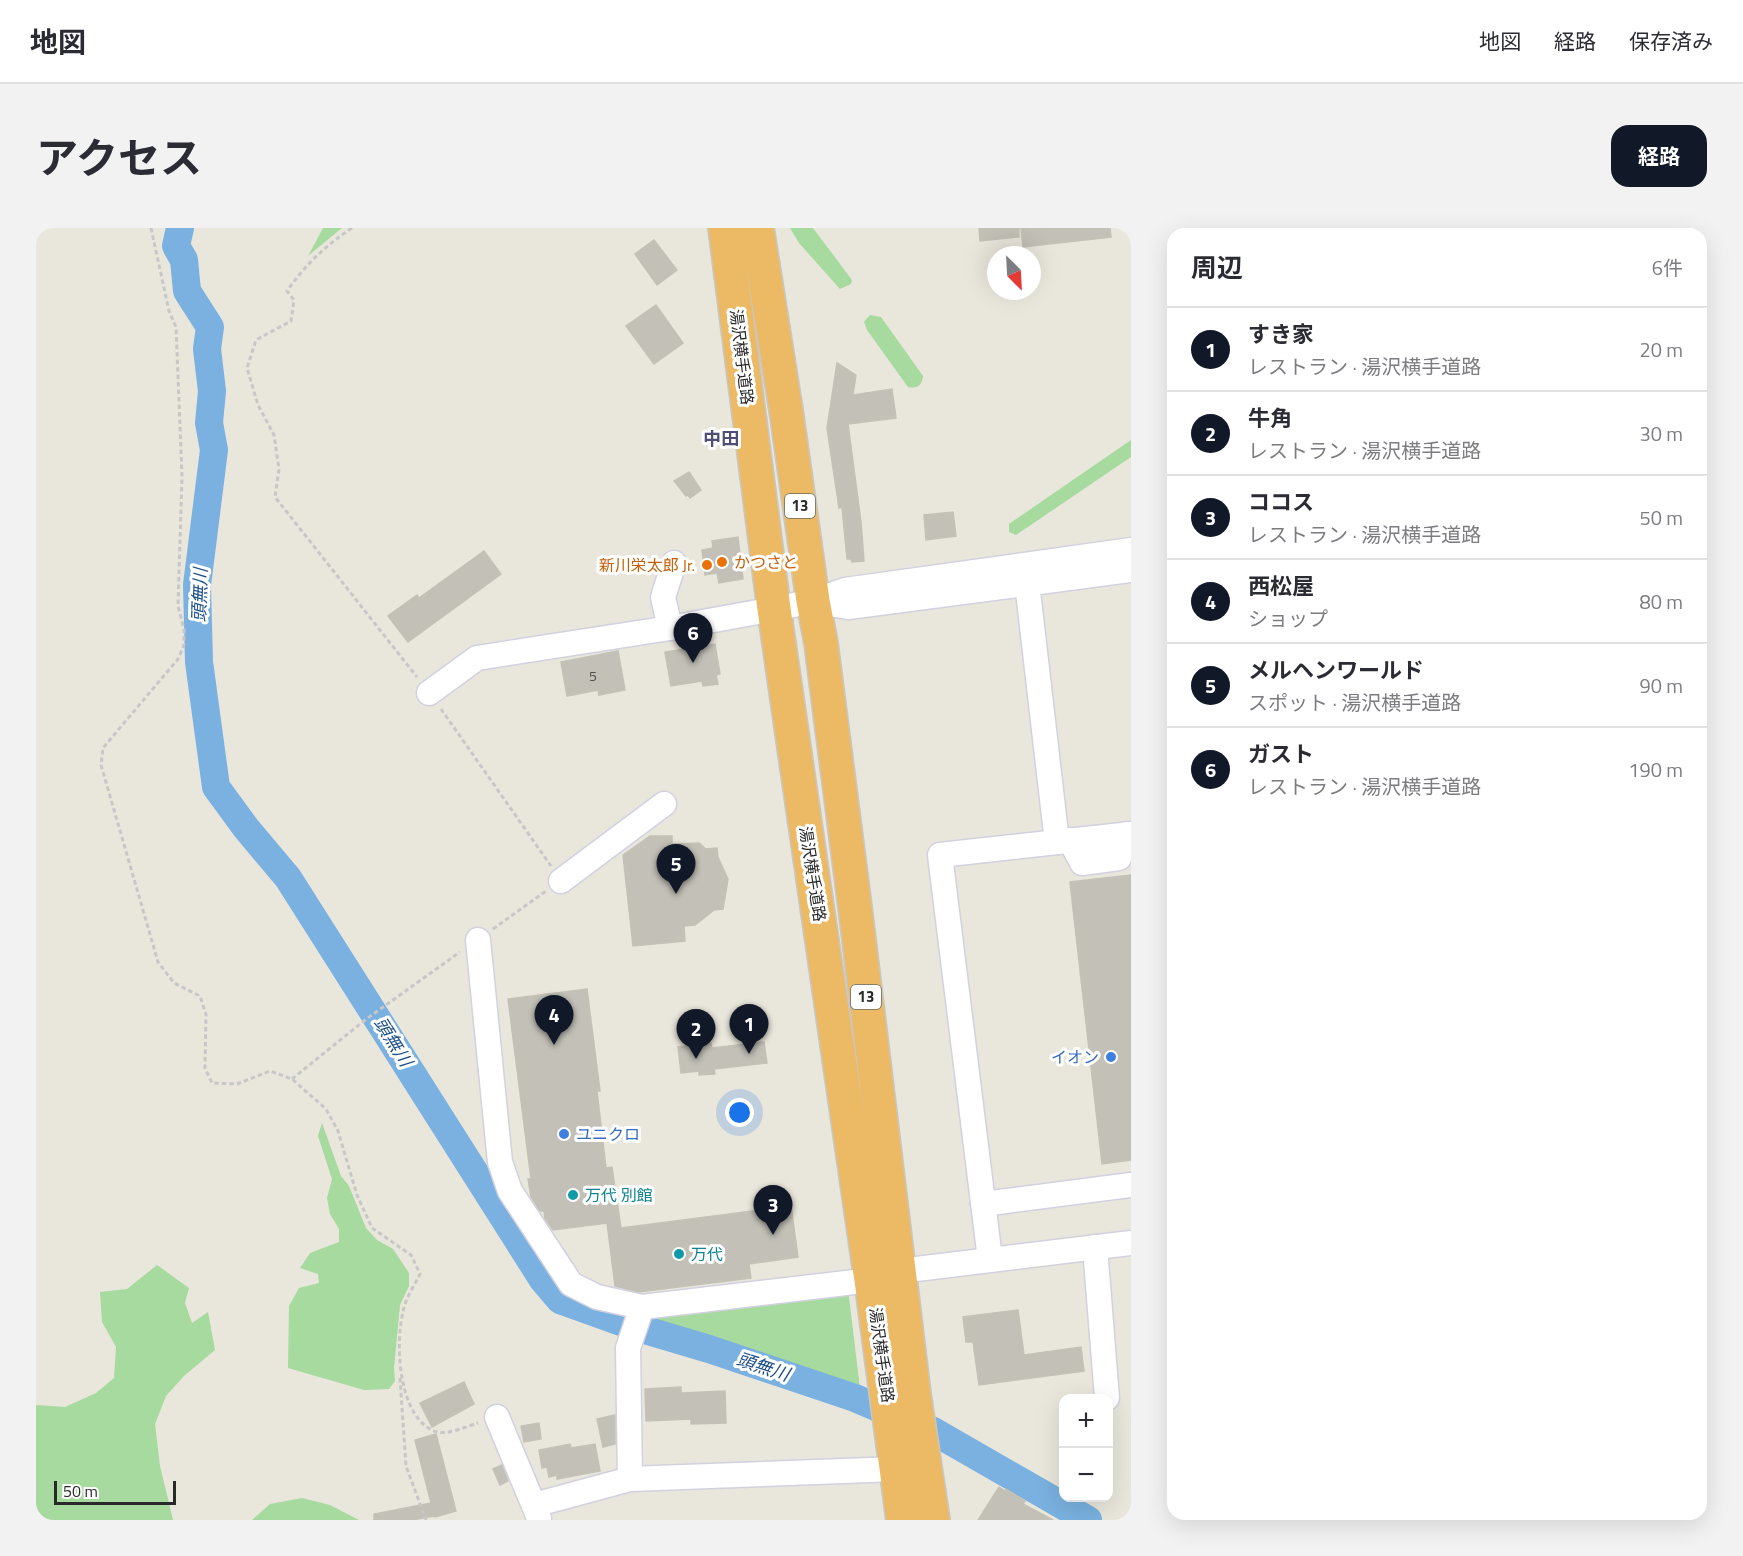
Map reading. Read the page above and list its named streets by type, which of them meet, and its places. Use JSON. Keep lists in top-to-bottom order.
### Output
{
  "streets": {
    "highway": ["湯沢横手道路", "13"]
  },
  "districts": ["中田"],
  "water": ["頭無川"],
  "places": [
    "かつさと",
    "新川栄太郎 Jr.",
    "イオン",
    "ユニクロ",
    "万代 別館",
    "万代"
  ],
  "house_numbers": ["5"],
  "scale_bar": "50 m",
  "north": "bottom right",
  "page": {
    "header": "地図",
    "nav": ["地図", "経路", "保存済み"],
    "title": "アクセス",
    "buttons": "経路",
    "heading": ["周辺", "6件"],
    "list": [
      {
        "mark": "1",
        "name": "すき家",
        "note": "レストラン · 湯沢横手道路",
        "value": "20 m"
      },
      {
        "mark": "2",
        "name": "牛角",
        "note": "レストラン · 湯沢横手道路",
        "value": "30 m"
      },
      {
        "mark": "3",
        "name": "ココス",
        "note": "レストラン · 湯沢横手道路",
        "value": "50 m"
      },
      {
        "mark": "4",
        "name": "西松屋",
        "note": "ショップ",
        "value": "80 m"
      },
      {
        "mark": "5",
        "name": "メルヘンワールド",
        "note": "スポット · 湯沢横手道路",
        "value": "90 m"
      },
      {
        "mark": "6",
        "name": "ガスト",
        "note": "レストラン · 湯沢横手道路",
        "value": "190 m"
      }
    ],
    "pins": [
      "6",
      "5",
      "4",
      "1",
      "2",
      "3"
    ],
    "map_buttons": ["+", "−"],
    "scale": "50 m"
  }
}
